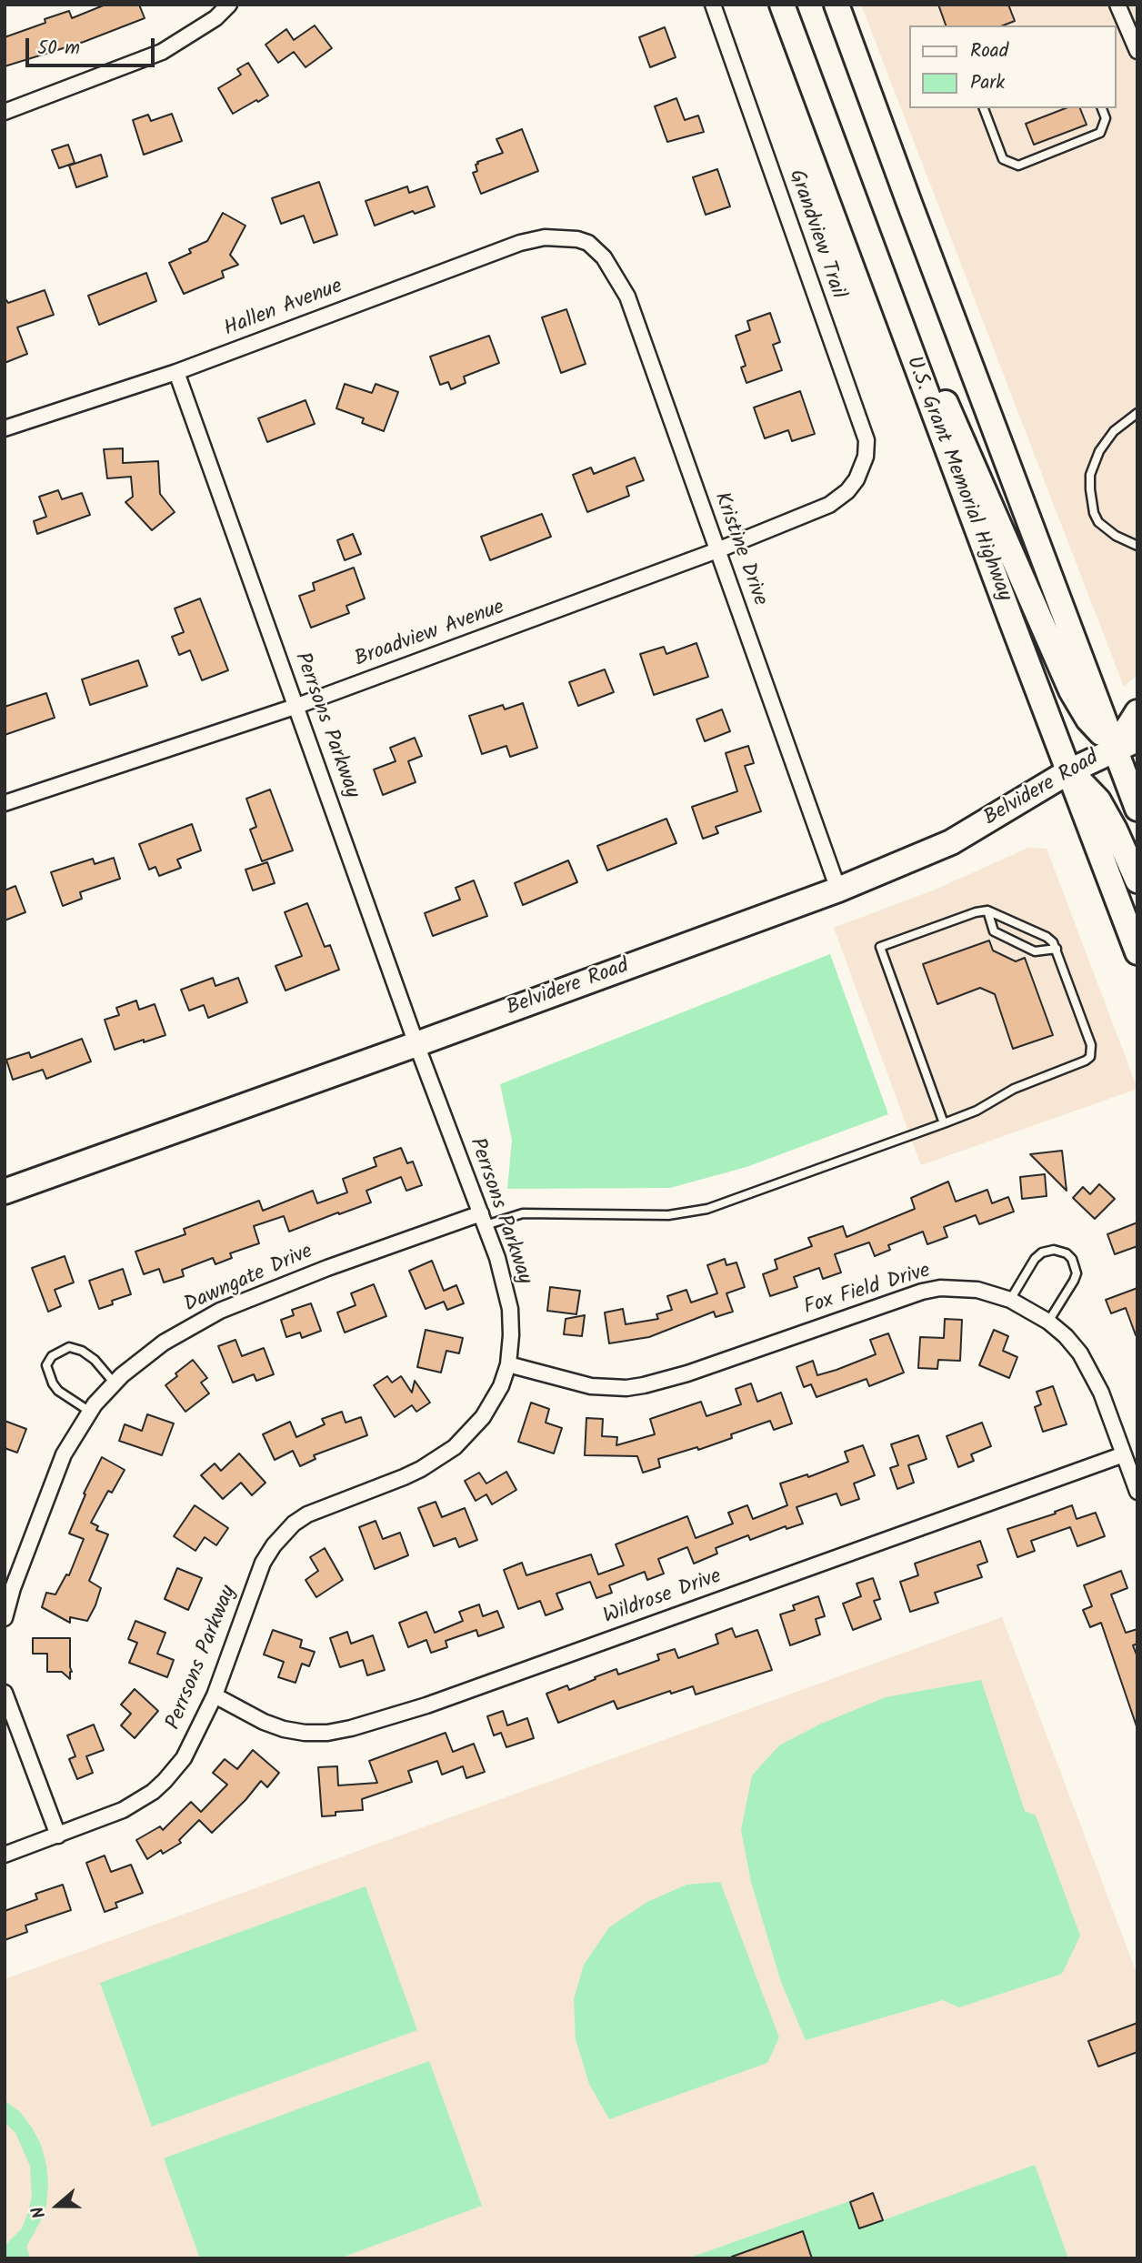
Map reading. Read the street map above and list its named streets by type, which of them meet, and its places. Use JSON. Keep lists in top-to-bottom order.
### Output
{
  "streets": {
    "main road": ["U.S. Grant Memorial Highway", "Belvidere Road"],
    "street": [
      "Grandview Trail",
      "Hallen Avenue",
      "Kristine Drive",
      "Broadview Avenue",
      "Perrsons Parkway",
      "Dawngate Drive",
      "Fox Field Drive",
      "Wildrose Drive"
    ]
  },
  "crossings": [
    ["Grandview Trail", "Broadview Avenue"],
    ["Hallen Avenue", "Kristine Drive"],
    ["Hallen Avenue", "Perrsons Parkway"],
    ["U.S. Grant Memorial Highway", "Belvidere Road"],
    ["Kristine Drive", "Broadview Avenue"],
    ["Kristine Drive", "Belvidere Road"],
    ["Broadview Avenue", "Perrsons Parkway"],
    ["Perrsons Parkway", "Belvidere Road"],
    ["Perrsons Parkway", "Dawngate Drive"],
    ["Perrsons Parkway", "Fox Field Drive"],
    ["Perrsons Parkway", "Wildrose Drive"],
    ["Fox Field Drive", "Wildrose Drive"]
  ],
  "legend": ["Road", "Park"],
  "scale_bar": "50 m",
  "north": "left"
}
